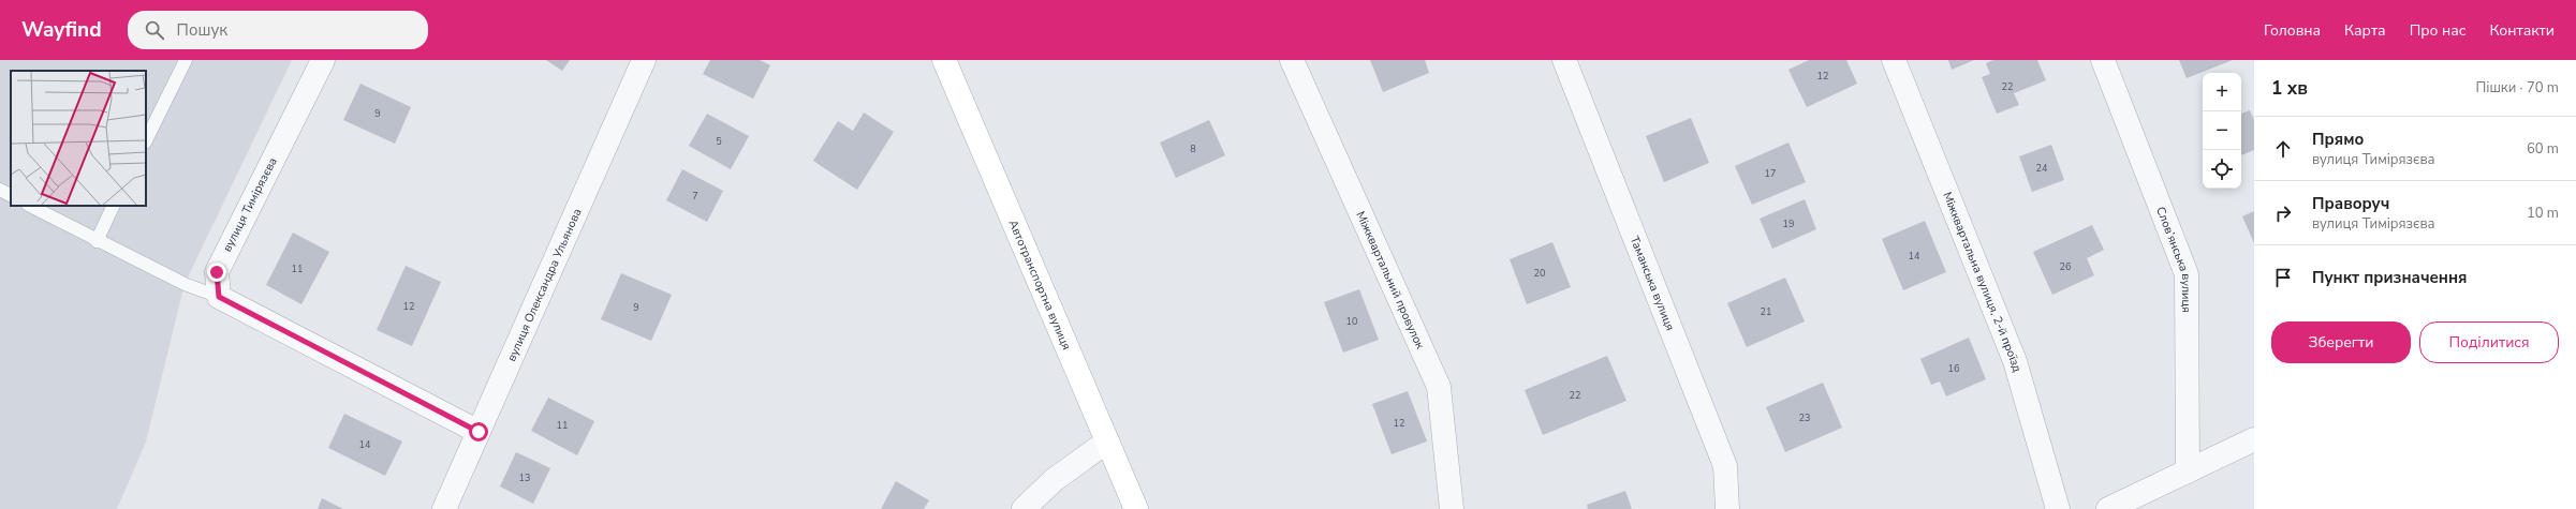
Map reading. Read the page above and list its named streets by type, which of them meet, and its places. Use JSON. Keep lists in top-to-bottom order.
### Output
{
  "streets": {
    "main road": ["Автотранспортна вулиця"],
    "street": [
      "вулиця Тимірязєва",
      "Слов’янська вулиця",
      "Міжквартальний провулок",
      "Міжквартальна вулиця, 2-й проїзд",
      "Таманська вулиця",
      "вулиця Олександра Ульянова"
    ]
  },
  "house_numbers": [
    "12",
    "22",
    "9",
    "5",
    "8",
    "24",
    "17",
    "7",
    "19",
    "14",
    "26",
    "11",
    "20",
    "12",
    "9",
    "21",
    "10",
    "16",
    "22",
    "23",
    "12",
    "11",
    "14",
    "13"
  ],
  "page": {
    "header": "Wayfind",
    "search": "Пошук",
    "nav": [
      "Головна",
      "Карта",
      "Про нас",
      "Контакти"
    ],
    "heading": ["1 хв", "Пішки · 70 m"],
    "map_buttons": ["+", "−"],
    "list": [
      ["Прямо", "вулиця Тимірязєва", "60 m"],
      ["Праворуч", "вулиця Тимірязєва", "10 m"],
      "Пункт призначення"
    ],
    "buttons": ["Зберегти", "Поділитися"]
  }
}
